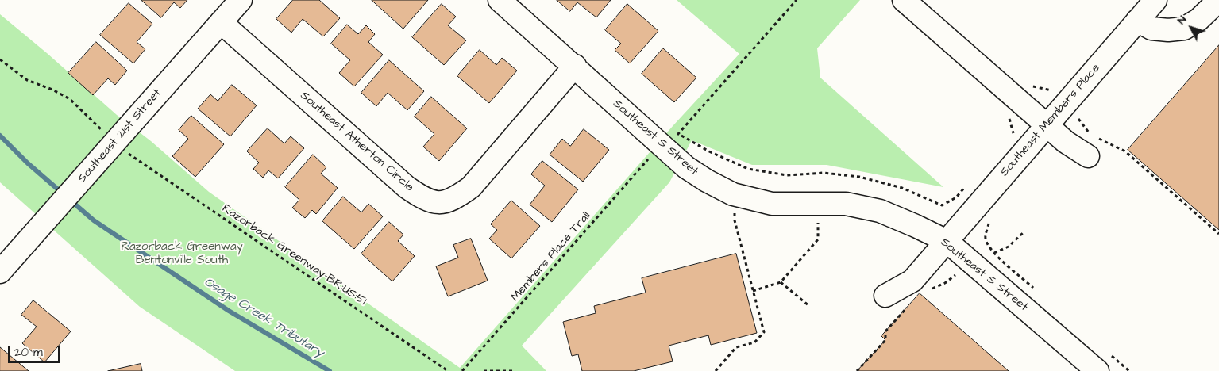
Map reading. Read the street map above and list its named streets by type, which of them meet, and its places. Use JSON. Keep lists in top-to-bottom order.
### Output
{
  "streets": {
    "street": [
      "Southeast Members Place",
      "Southeast 21st Street",
      "Southeast S Street",
      "Southeast Atherton Circle"
    ],
    "path": ["Razorback Greenway-BR:US:51", "Members Place Trail"]
  },
  "crossings": [
    ["Southeast Members Place", "Southeast S Street"],
    ["Southeast 21st Street", "Southeast Atherton Circle"],
    ["Southeast S Street", "Southeast Atherton Circle"]
  ],
  "water": ["Osage Creek Tributary"],
  "parks": ["Razorback Greenway Bentonville South"],
  "scale_bar": "20 m",
  "north": "top left"
}
